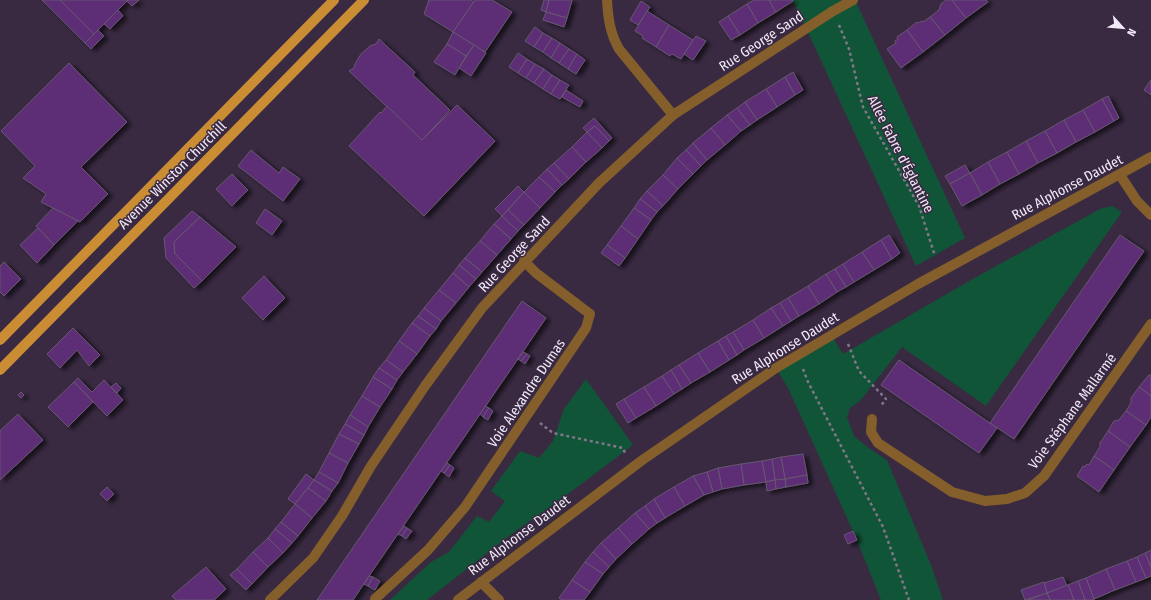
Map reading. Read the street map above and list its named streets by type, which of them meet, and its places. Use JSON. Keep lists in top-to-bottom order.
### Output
{
  "streets": {
    "main road": ["Avenue Winston Churchill"],
    "street": [
      "Rue George Sand",
      "Rue Alphonse Daudet",
      "Voie Alexandre Dumas",
      "Voie Stéphane Mallarmé"
    ],
    "path": ["Allée Fabre d'Églantine"]
  },
  "crossings": [
    ["Rue George Sand", "Allée Fabre d'Églantine"],
    ["Rue George Sand", "Voie Alexandre Dumas"],
    ["Allée Fabre d'Églantine", "Rue Alphonse Daudet"]
  ],
  "north": "bottom right"
}
